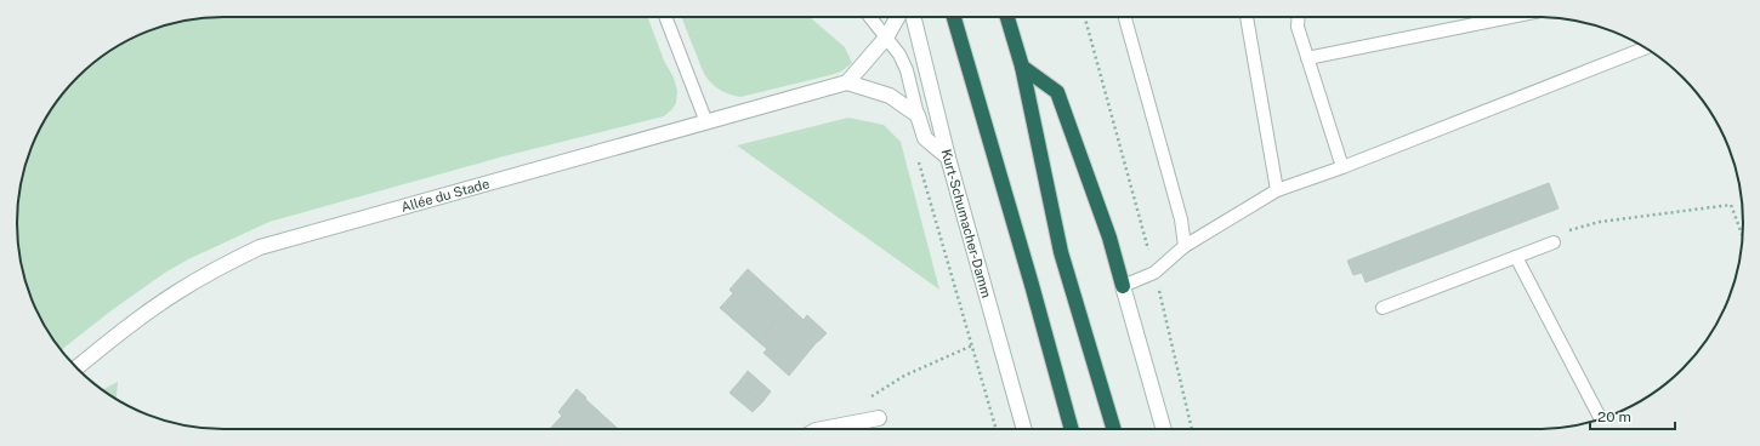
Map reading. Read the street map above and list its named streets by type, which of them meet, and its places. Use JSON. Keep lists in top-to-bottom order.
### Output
{
  "streets": {
    "street": ["Allée du Stade", "Kurt-Schumacher-Damm"]
  },
  "scale_bar": "20 m"
}
